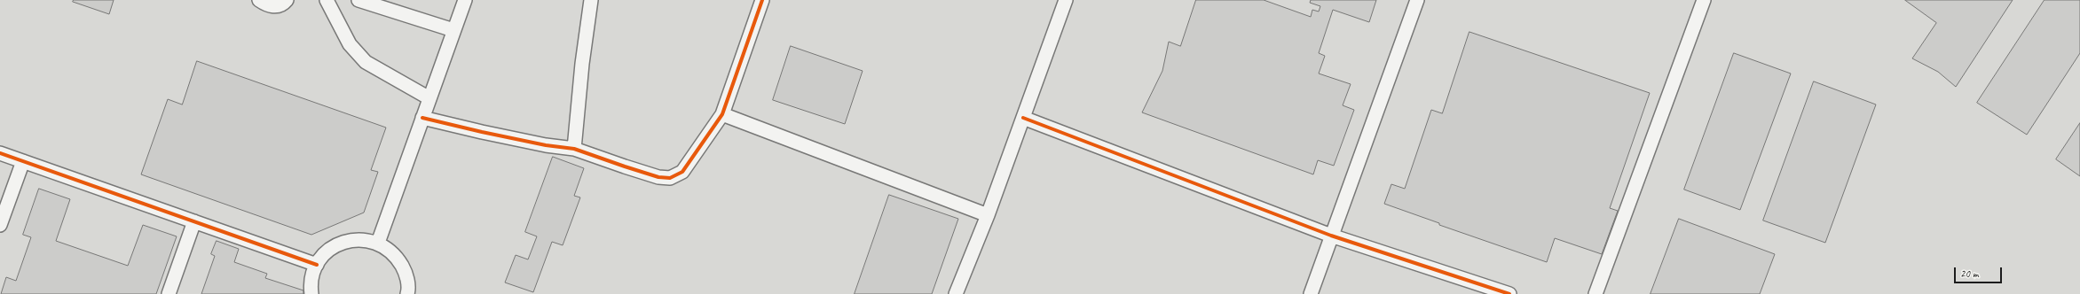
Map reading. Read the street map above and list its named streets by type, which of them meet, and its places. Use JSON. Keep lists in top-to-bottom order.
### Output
{
  "scale_bar": "20 m"
}
